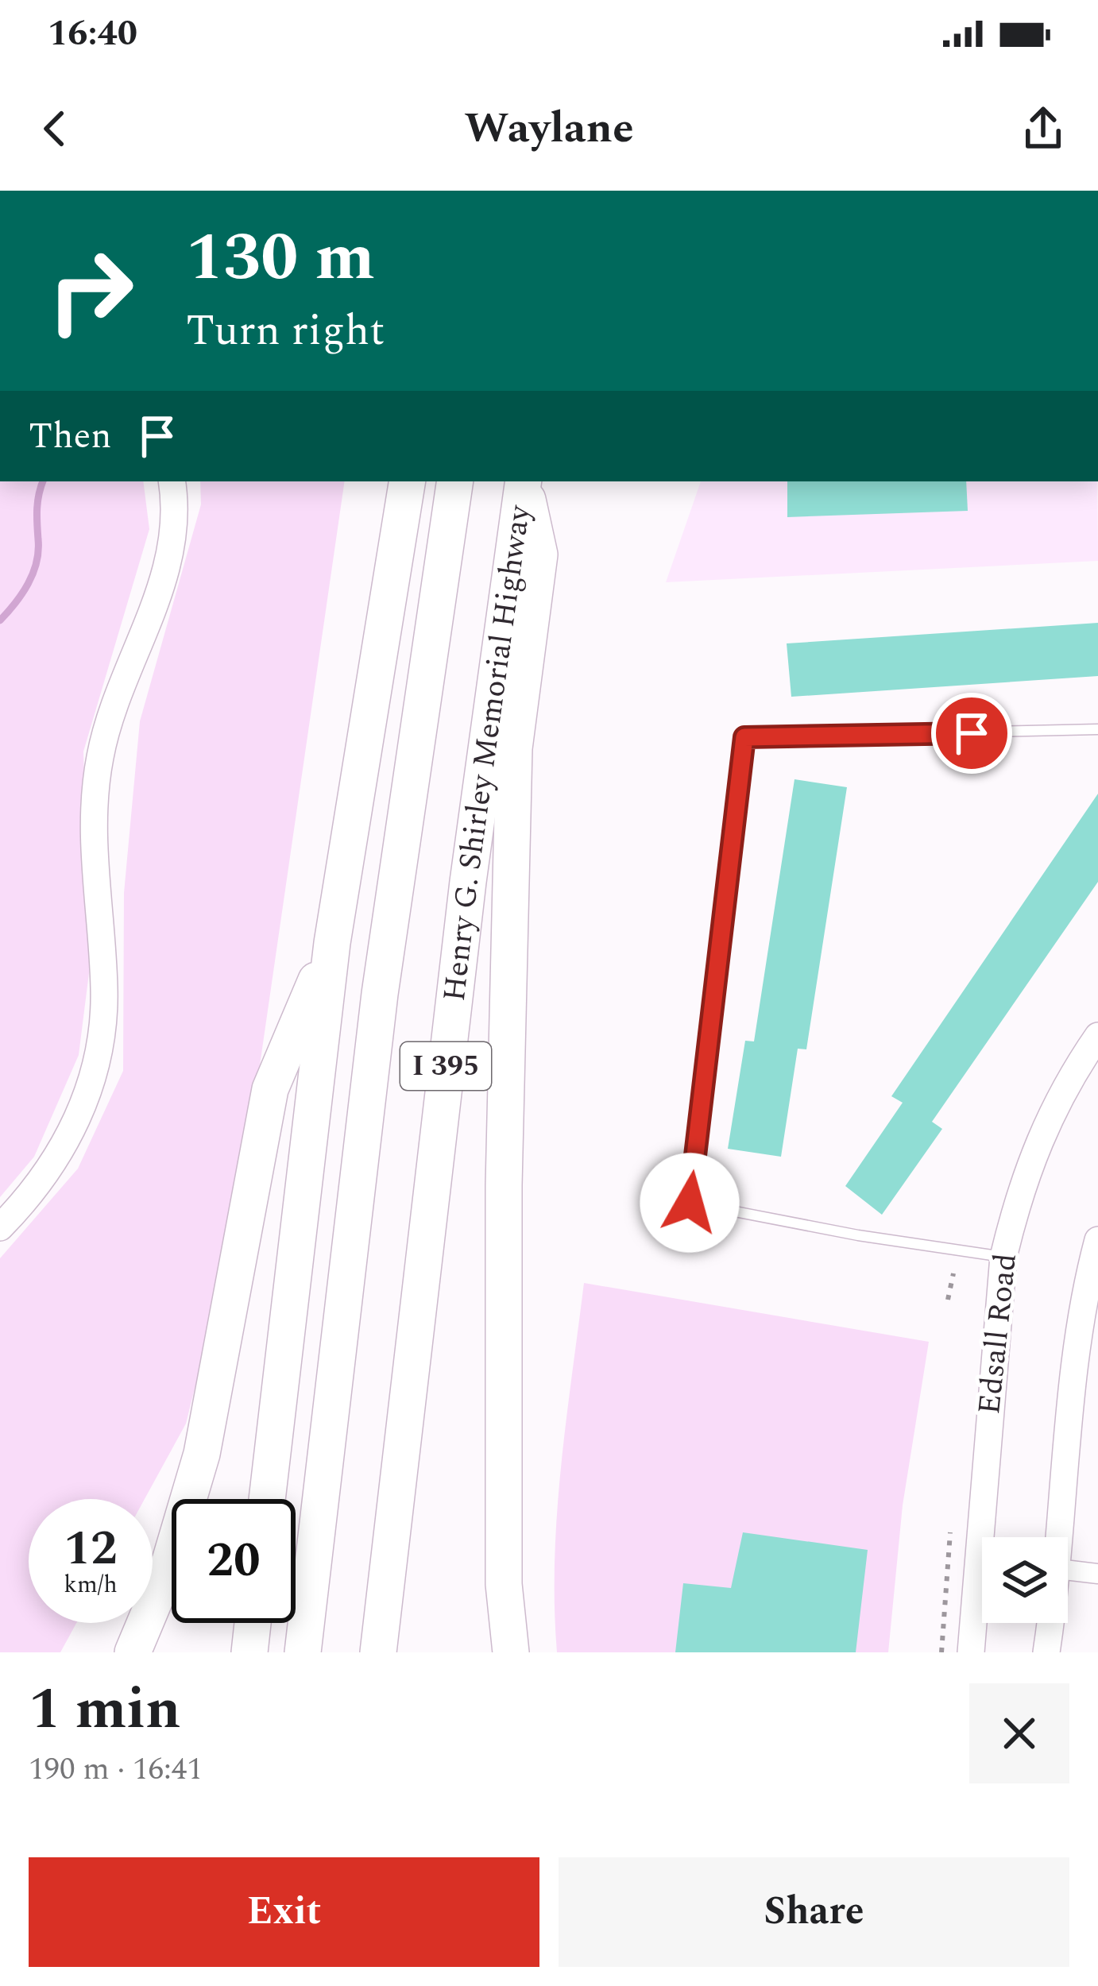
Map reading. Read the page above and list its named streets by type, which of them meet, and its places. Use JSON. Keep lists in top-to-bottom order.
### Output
{
  "streets": {
    "highway": ["Henry G. Shirley Memorial Highway", "I 395"],
    "main road": ["Edsall Road"]
  },
  "page": {
    "status": "16:40",
    "header": "Waylane",
    "turn": ["130 m", "Turn right"],
    "then": "Then",
    "speed": "12 km/h",
    "limit": "20",
    "heading": ["1 min", "190 m · 16:41"],
    "buttons": ["Exit", "Share"]
  }
}
